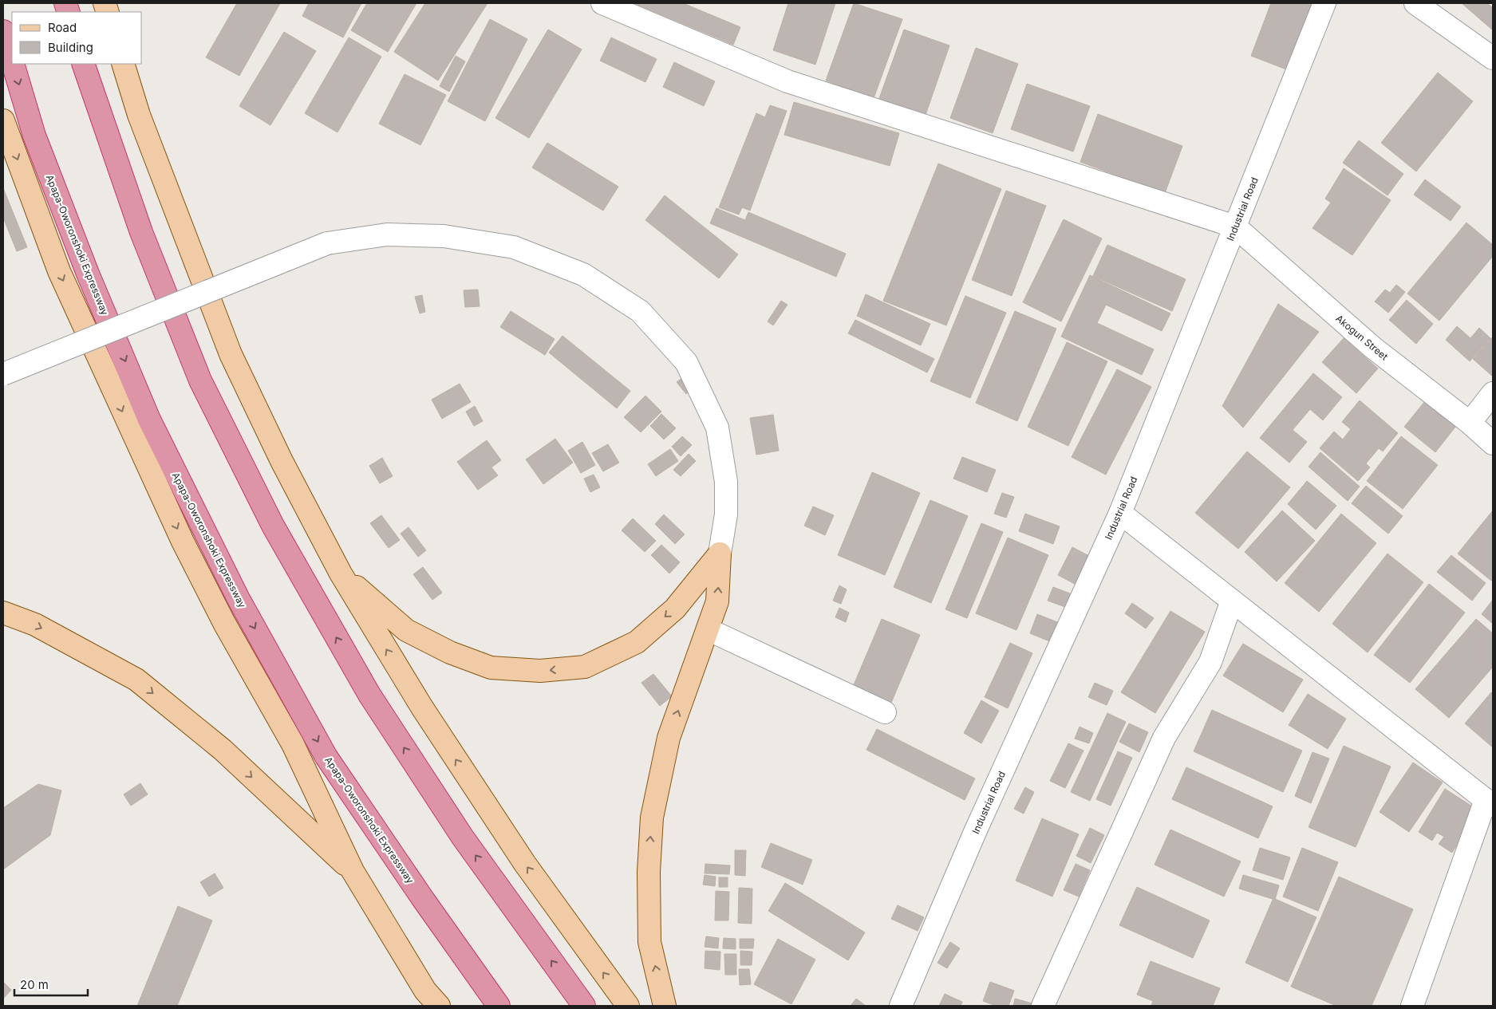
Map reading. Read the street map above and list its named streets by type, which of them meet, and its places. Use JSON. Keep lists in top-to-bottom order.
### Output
{
  "streets": {
    "highway": ["Apapa-Oworonshoki Expressway"],
    "street": ["Industrial Road", "Akogun Street"]
  },
  "crossings": [
    ["Industrial Road", "Akogun Street"]
  ],
  "legend": ["Road", "Building"],
  "scale_bar": "20 m"
}
